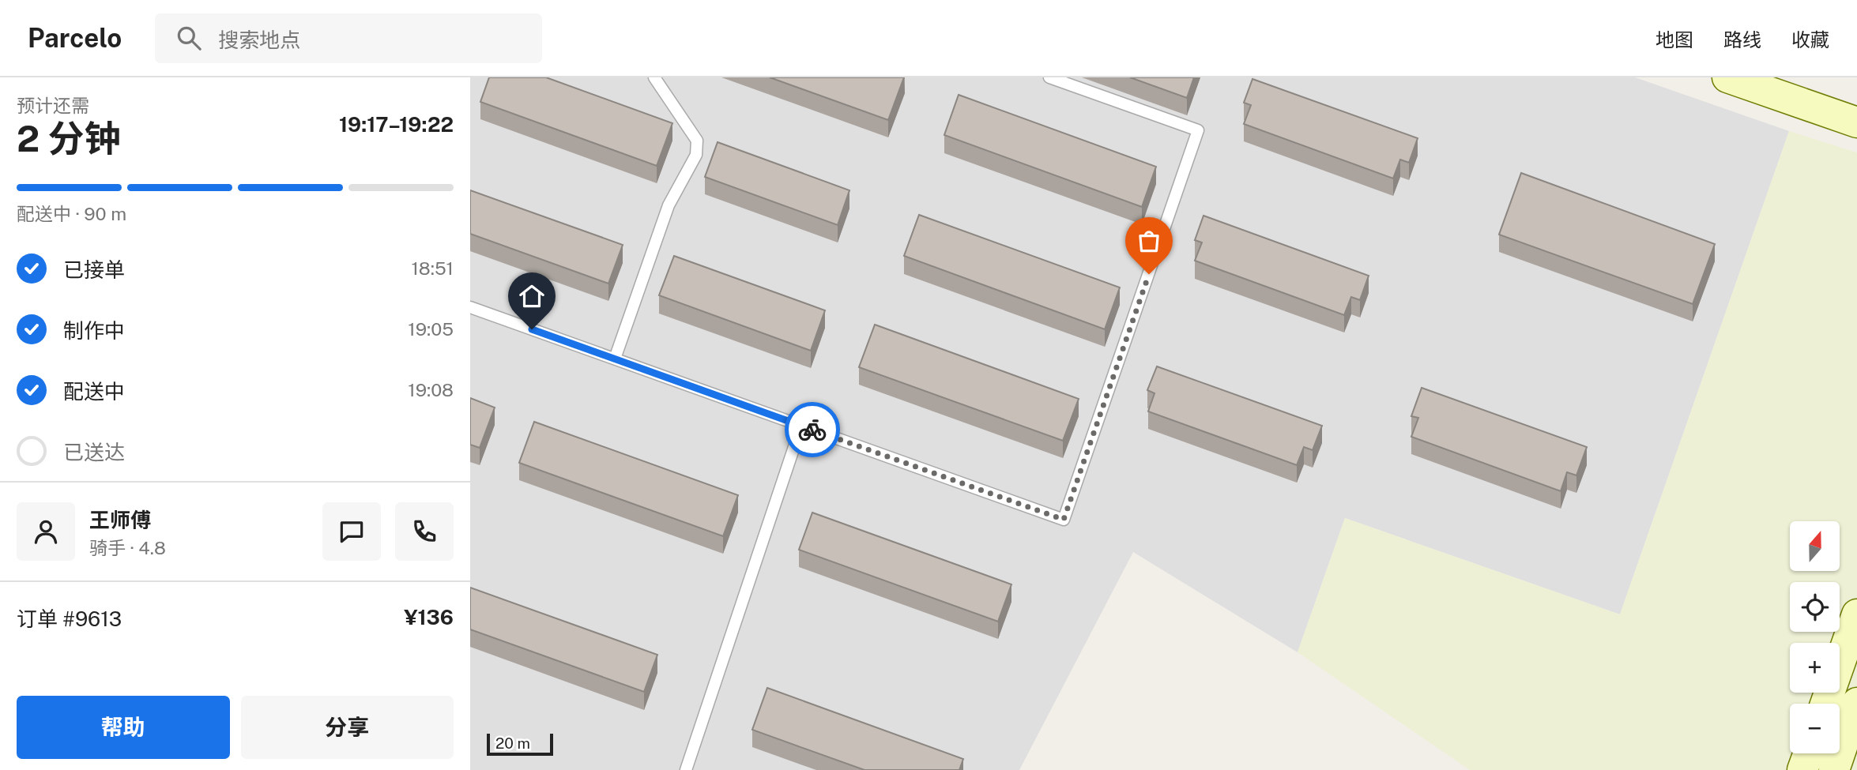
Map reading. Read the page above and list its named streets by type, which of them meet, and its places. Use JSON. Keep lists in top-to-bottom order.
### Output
{
  "scale_bar": "20 m",
  "north": "top",
  "page": {
    "header": "Parcelo",
    "search": "搜索地点",
    "nav": ["地图", "路线", "收藏"],
    "heading": ["2 分钟", "预计还需", "19:17–19:22"],
    "panel": [
      "王师傅",
      "骑手 · 4.8",
      "订单 #9613",
      "¥136"
    ],
    "bar": "配送中 · 90 m",
    "list": [
      ["已接单", "18:51"],
      ["制作中", "19:05"],
      ["配送中", "19:08"],
      "已送达"
    ],
    "map_buttons": ["+", "−"],
    "buttons": ["帮助", "分享"],
    "scale": "20 m"
  }
}
